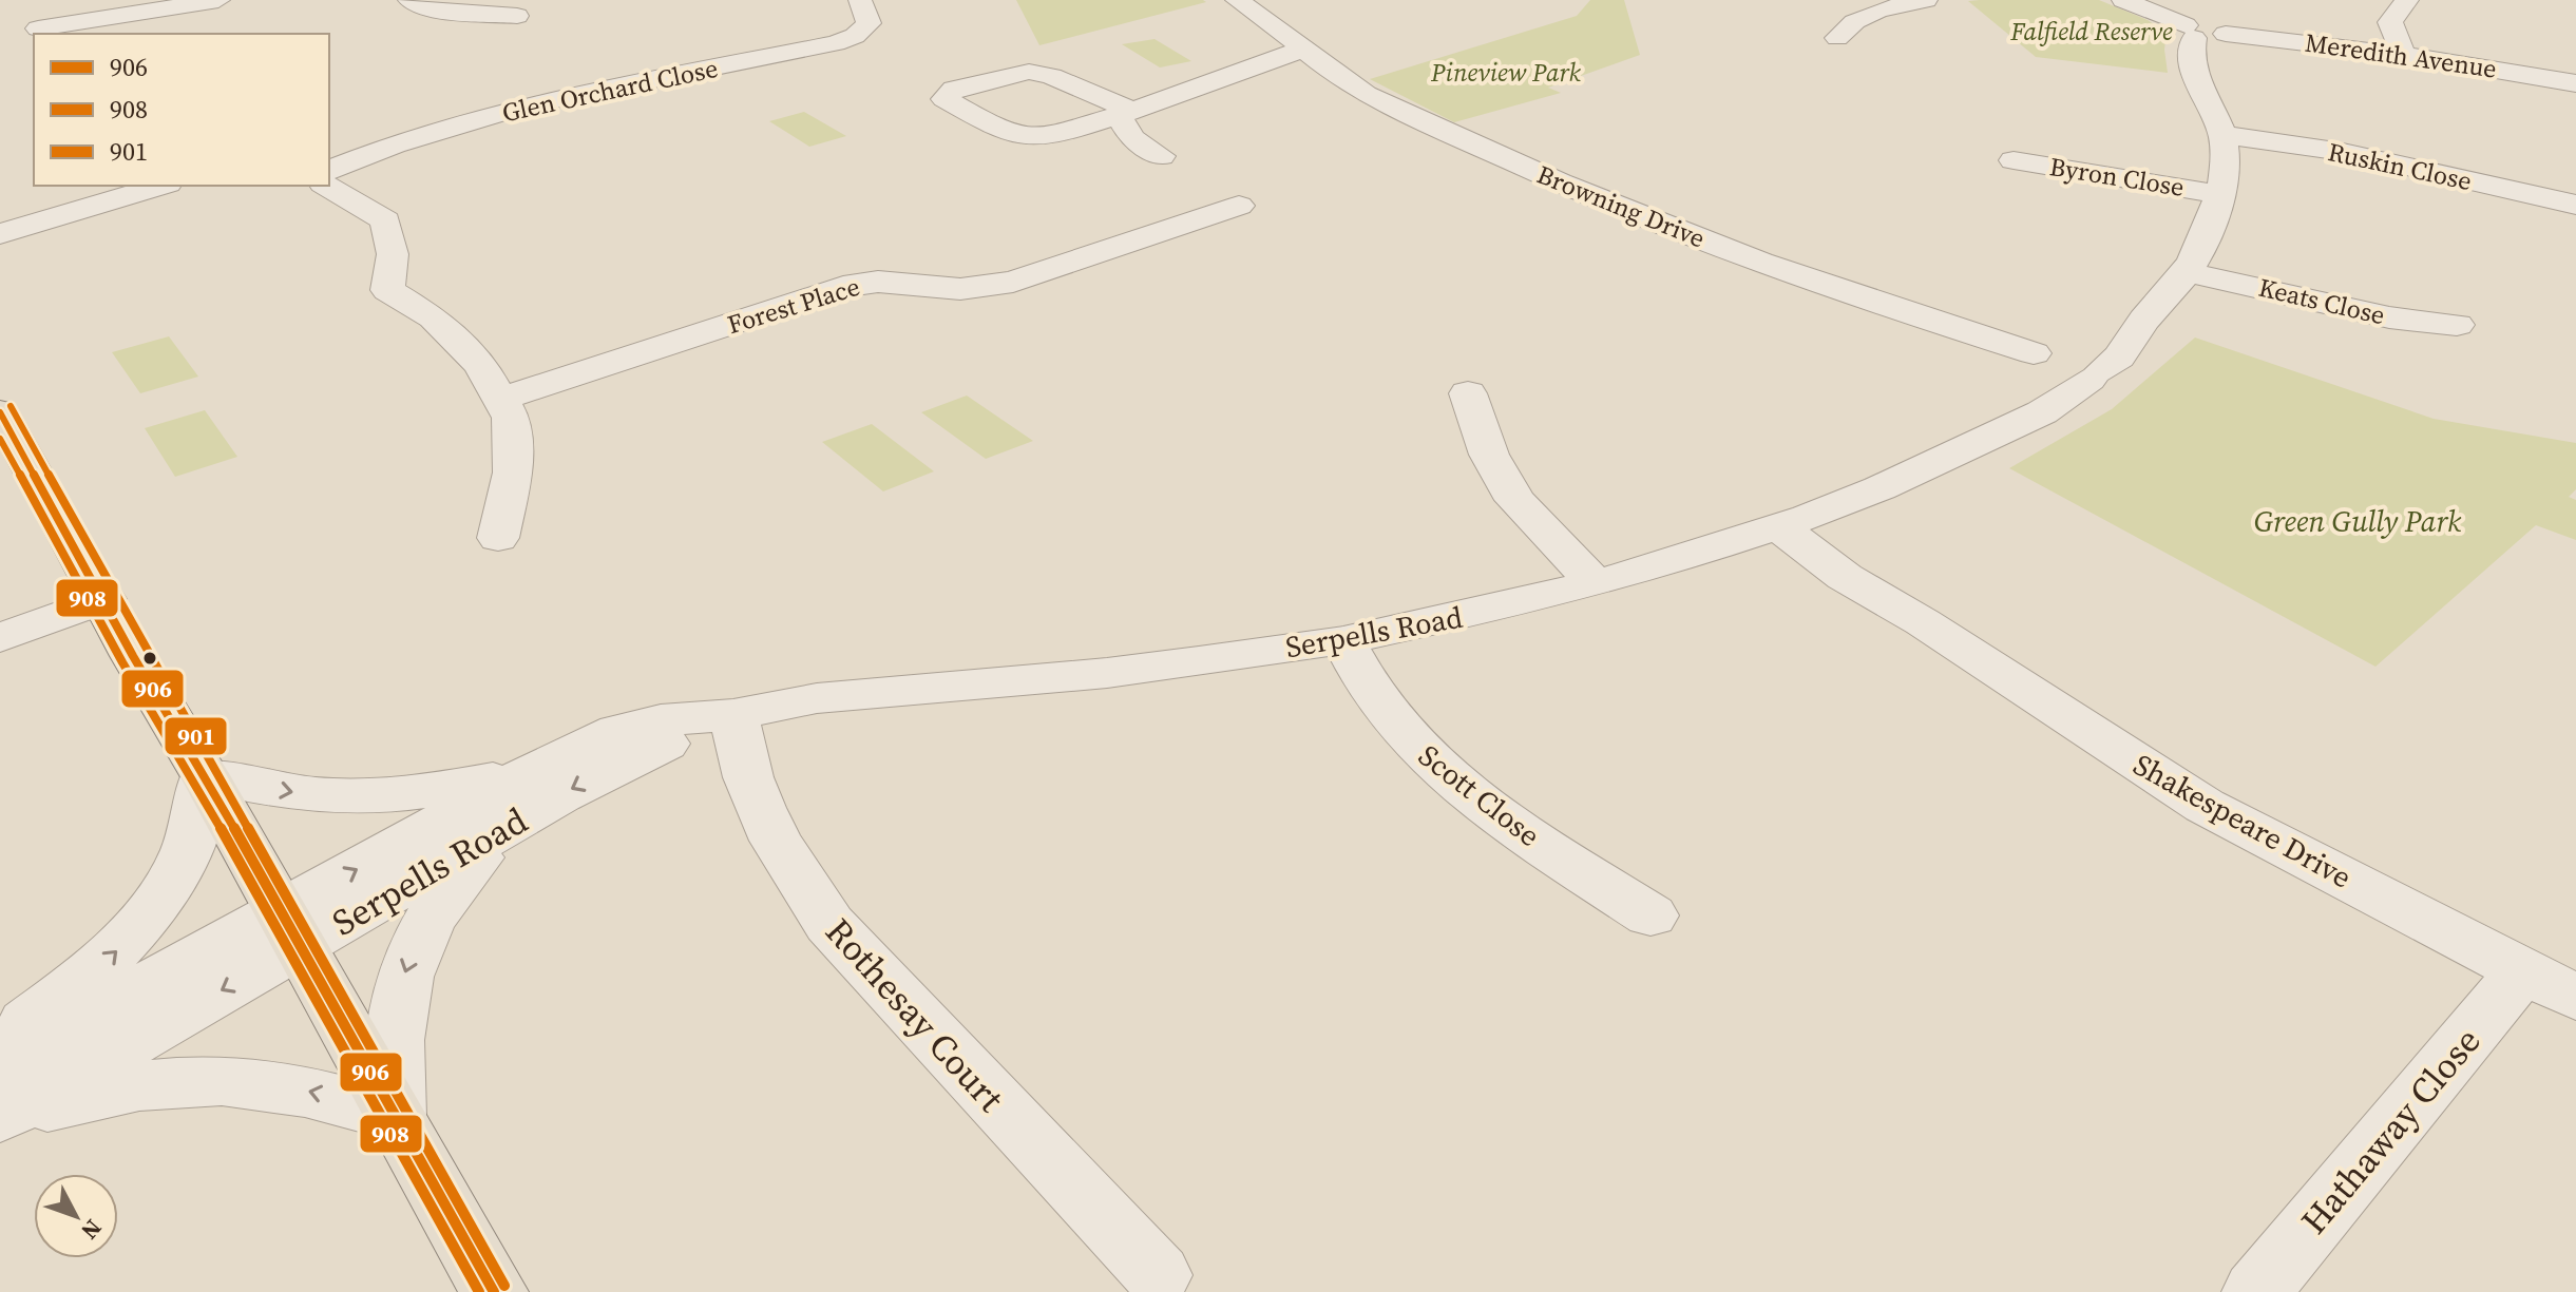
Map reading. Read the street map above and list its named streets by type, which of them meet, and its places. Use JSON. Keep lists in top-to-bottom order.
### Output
{
  "streets": {
    "street": [
      "Meredith Avenue",
      "Glen Orchard Close",
      "Ruskin Close",
      "Byron Close",
      "Browning Drive",
      "Keats Close",
      "Forest Place",
      "Serpells Road",
      "Scott Close",
      "Shakespeare Drive",
      "Rothesay Court",
      "Hathaway Close"
    ]
  },
  "crossings": [
    ["Meredith Avenue", "Serpells Road"],
    ["Ruskin Close", "Serpells Road"],
    ["Byron Close", "Serpells Road"],
    ["Browning Drive", "Serpells Road"],
    ["Keats Close", "Serpells Road"],
    ["Serpells Road", "Scott Close"],
    ["Serpells Road", "Shakespeare Drive"],
    ["Serpells Road", "Rothesay Court"],
    ["Shakespeare Drive", "Hathaway Close"]
  ],
  "parks": ["Falfield Reserve", "Pineview Park", "Green Gully Park"],
  "lines": ["transit line 901", "transit line 906", "transit line 908"],
  "legend": ["906", "908", "901"],
  "north": "bottom right"
}
